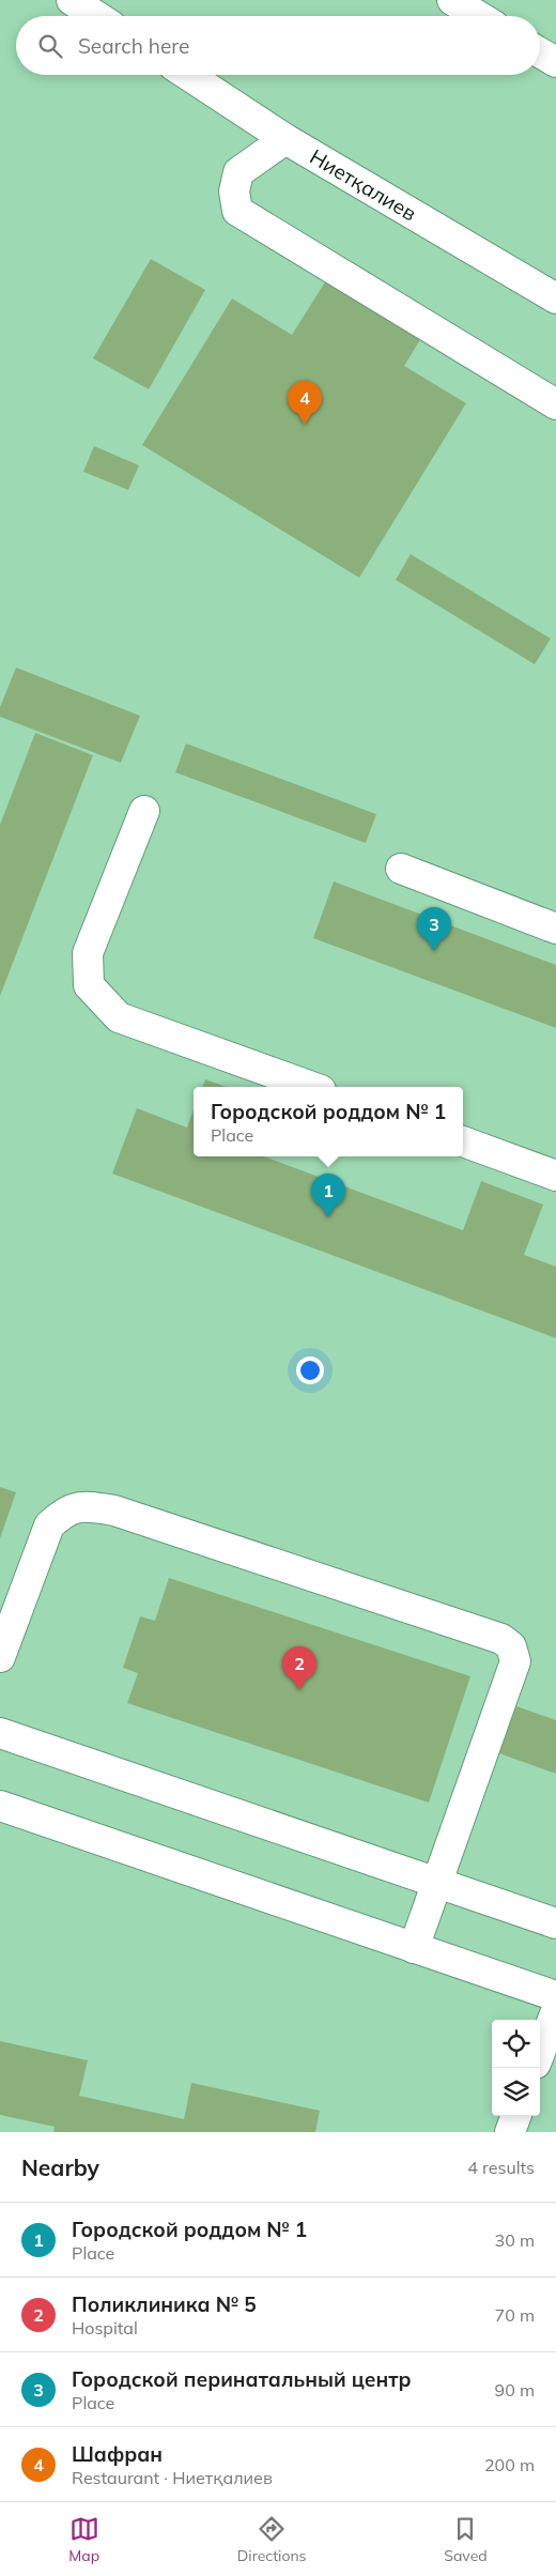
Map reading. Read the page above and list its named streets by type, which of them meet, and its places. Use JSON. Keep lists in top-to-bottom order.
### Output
{
  "streets": {
    "street": ["Ниетқалиев"]
  },
  "page": {
    "search": "Search here",
    "pins": [
      "4",
      "3",
      "1",
      "2"
    ],
    "popup": ["Городской роддом № 1", "Place"],
    "heading": ["Nearby", "4 results"],
    "list": [
      {
        "mark": "1",
        "name": "Городской роддом № 1",
        "note": "Place",
        "value": "30 m"
      },
      {
        "mark": "2",
        "name": "Поликлиника № 5",
        "note": "Hospital",
        "value": "70 m"
      },
      {
        "mark": "3",
        "name": "Городской перинатальный центр",
        "note": "Place",
        "value": "90 m"
      },
      {
        "mark": "4",
        "name": "Шафран",
        "note": "Restaurant · Ниетқалиев",
        "value": "200 m"
      }
    ],
    "nav": ["Map", "Directions", "Saved"]
  }
}
